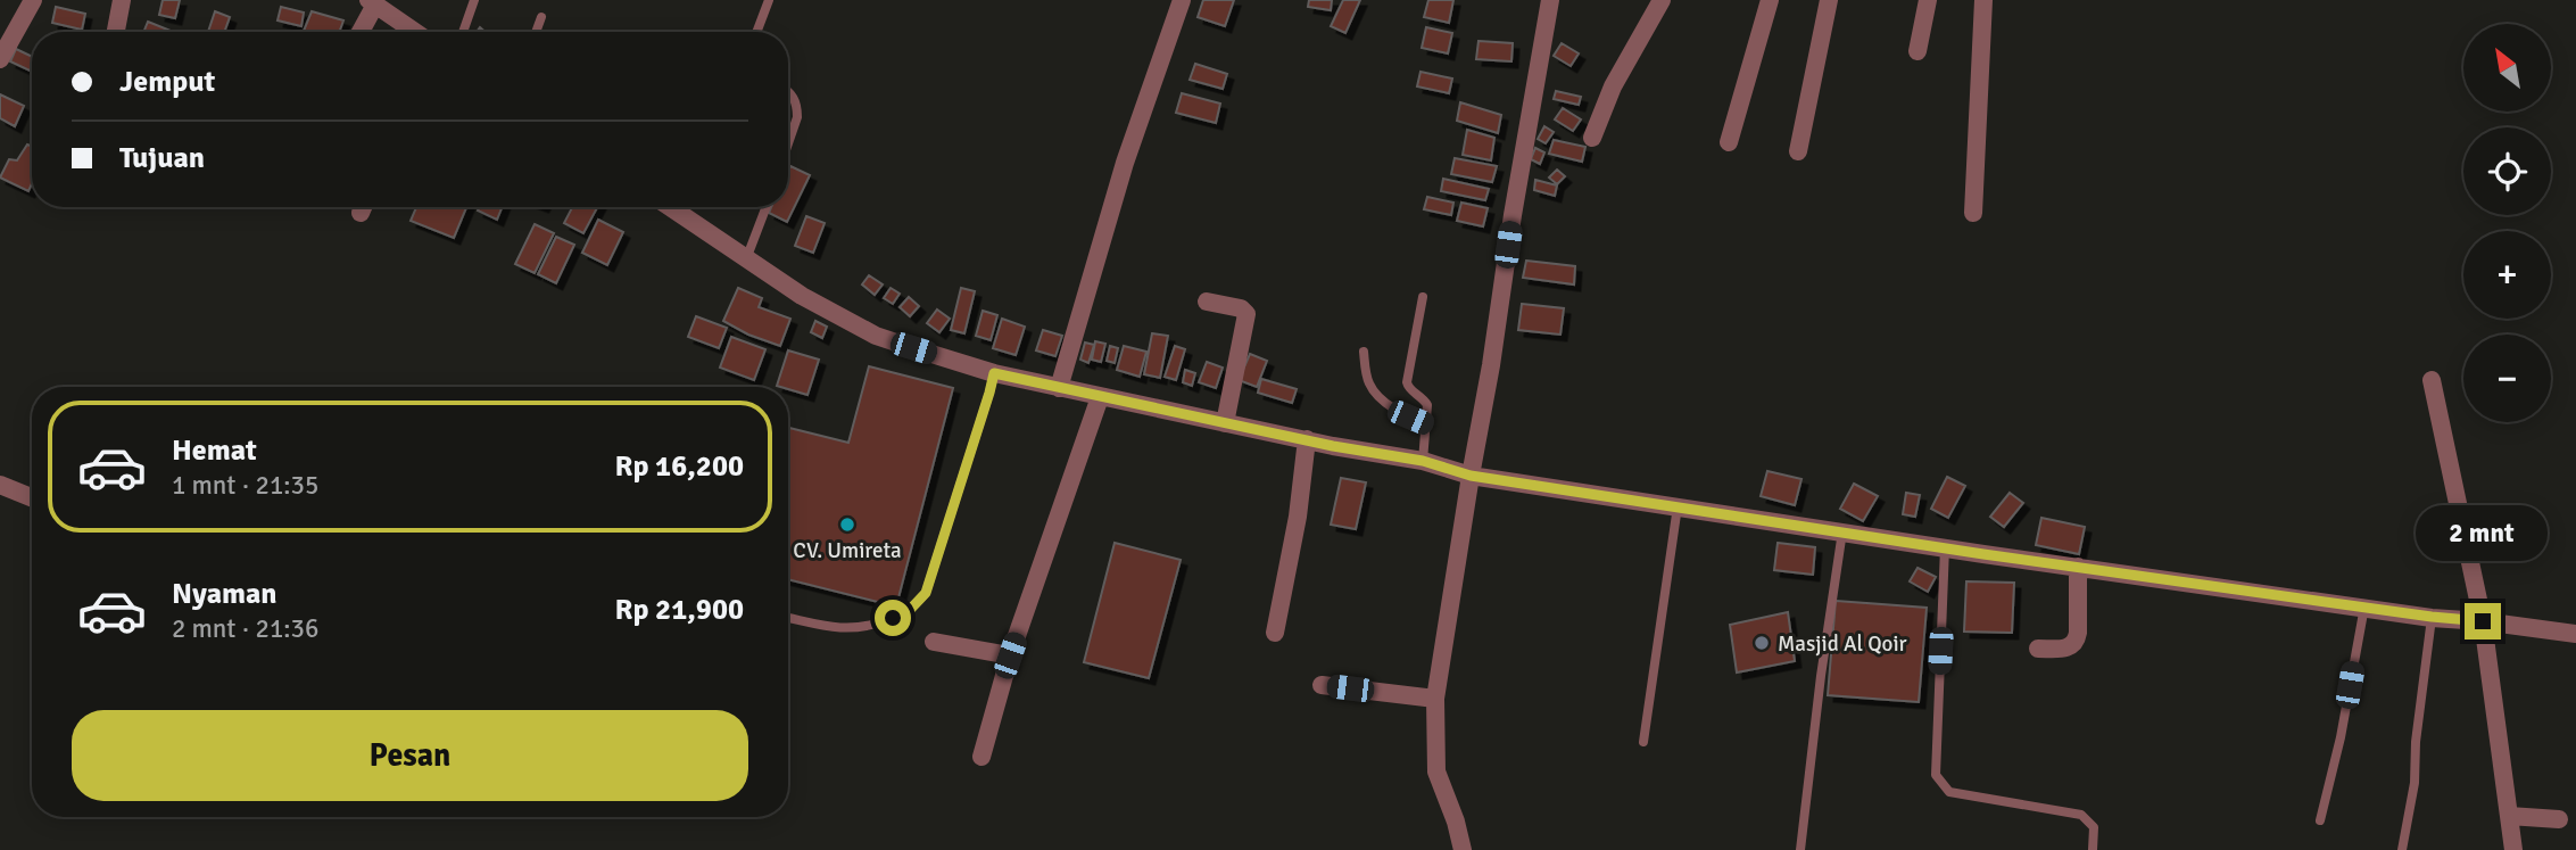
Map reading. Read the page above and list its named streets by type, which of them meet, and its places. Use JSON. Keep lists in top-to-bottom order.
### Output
{
  "places": ["CV. Umireta", "Masjid Al Qoir"],
  "north": "top left",
  "page": {
    "map_buttons": ["+", "−"],
    "banner": ["Jemput", "Tujuan"],
    "list": [
      {
        "name": "Hemat",
        "note": "1 mnt · 21:35",
        "value": "Rp 16,200"
      },
      {
        "name": "Nyaman",
        "note": "2 mnt · 21:36",
        "value": "Rp 21,900"
      }
    ],
    "bubble": "2 mnt",
    "buttons": "Pesan"
  }
}
